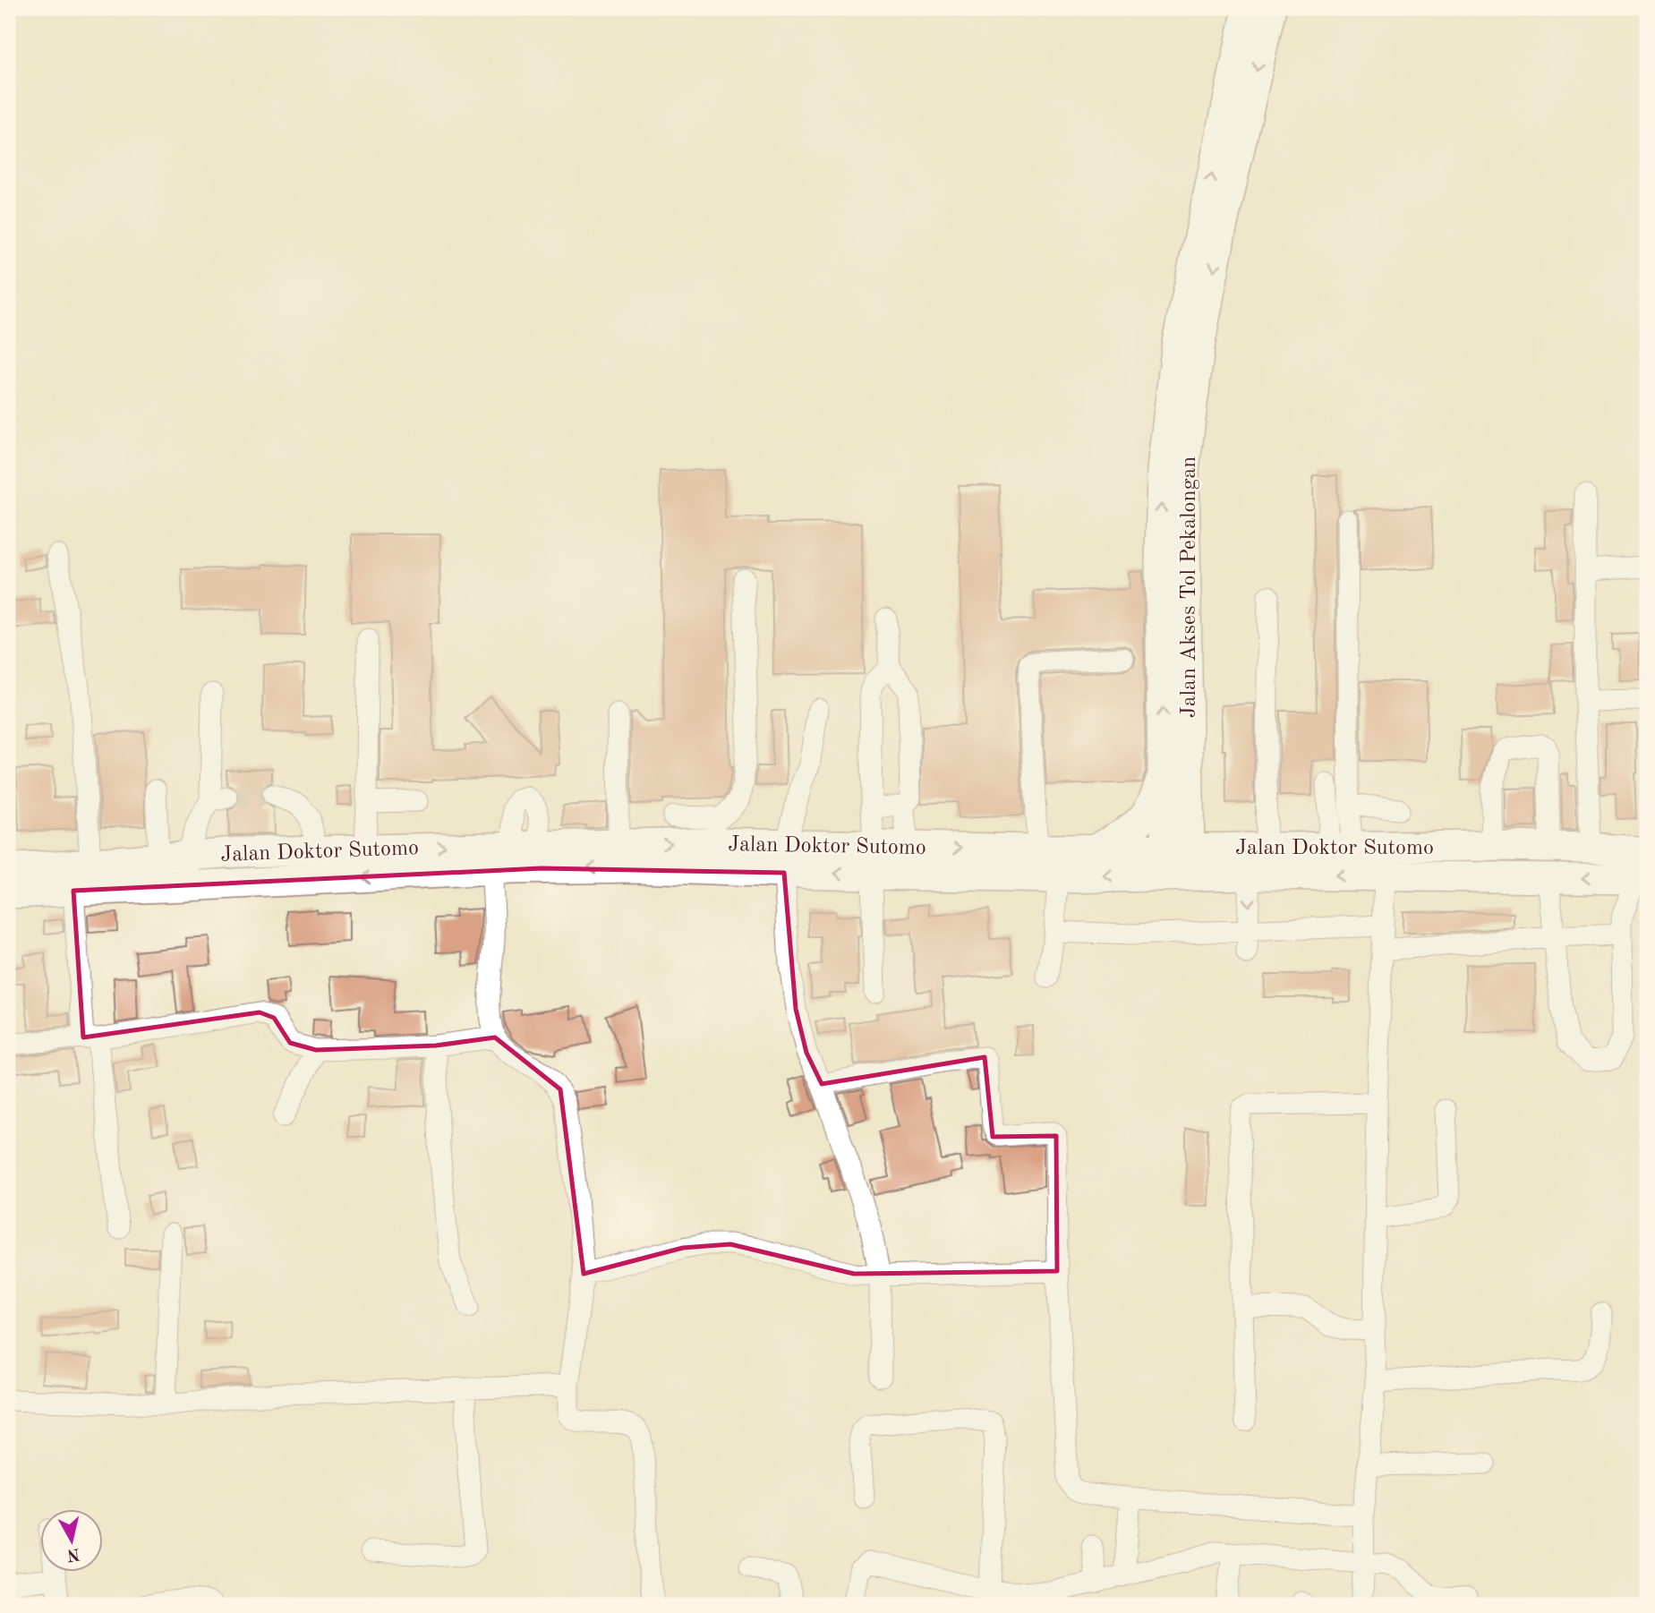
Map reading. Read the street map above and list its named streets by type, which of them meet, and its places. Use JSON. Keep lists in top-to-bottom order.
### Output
{
  "streets": {
    "highway": ["Jalan Akses Tol Pekalongan", "Jalan Doktor Sutomo"]
  },
  "crossings": [
    ["Jalan Akses Tol Pekalongan", "Jalan Doktor Sutomo"]
  ],
  "north": "bottom"
}
